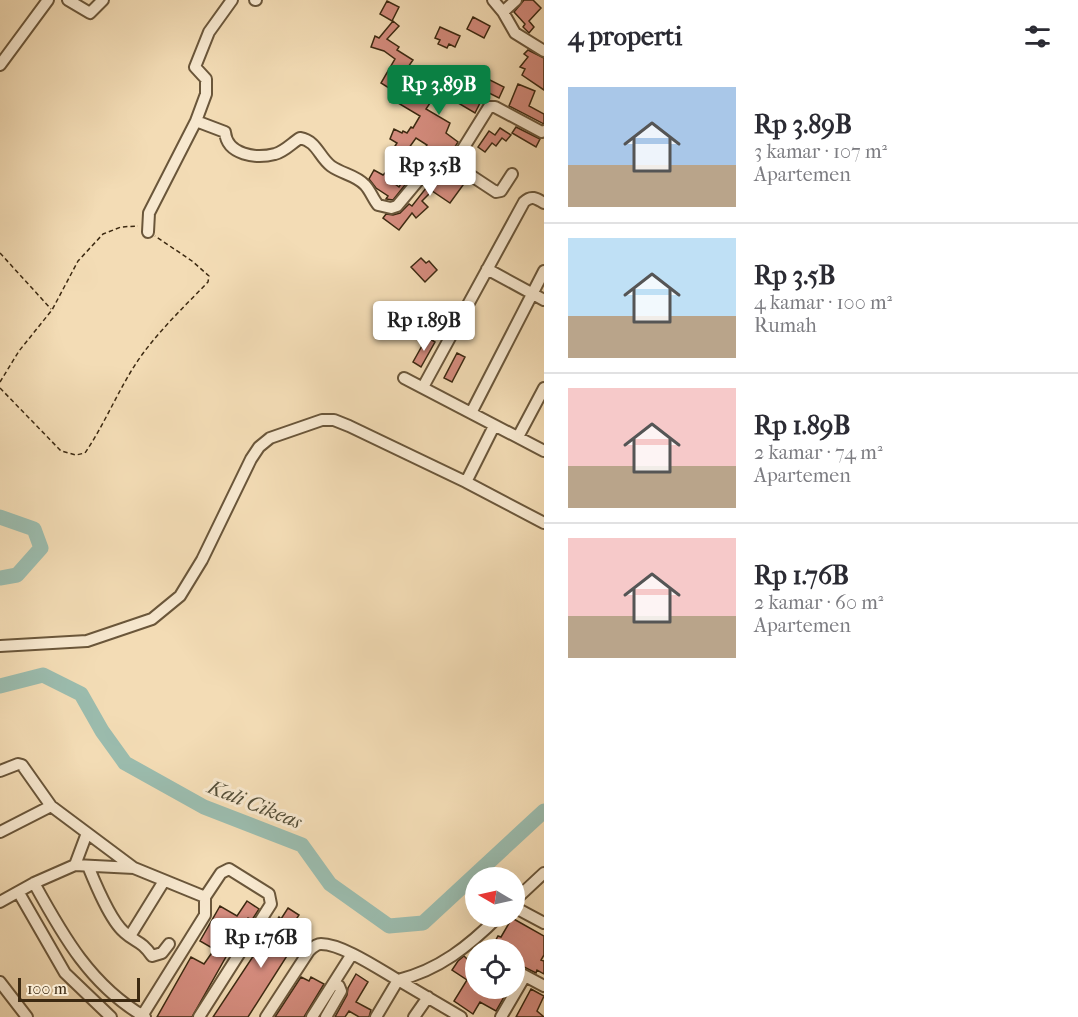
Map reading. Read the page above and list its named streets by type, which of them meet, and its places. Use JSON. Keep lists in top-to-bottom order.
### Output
{
  "water": ["Kali Cikeas"],
  "scale_bar": "100 m",
  "north": "left",
  "page": {
    "heading": "4 properti",
    "price": [
      "Rp 3.89B",
      "Rp 3.5B",
      "Rp 1.89B",
      "Rp 1.76B"
    ],
    "list": [
      {
        "name": "Rp 3.89B",
        "note": "3 kamar · 107 m² · Apartemen"
      },
      {
        "name": "Rp 3.5B",
        "note": "4 kamar · 100 m² · Rumah"
      },
      {
        "name": "Rp 1.89B",
        "note": "2 kamar · 74 m² · Apartemen"
      },
      {
        "name": "Rp 1.76B",
        "note": "2 kamar · 60 m² · Apartemen"
      }
    ],
    "scale": "100 m"
  }
}
